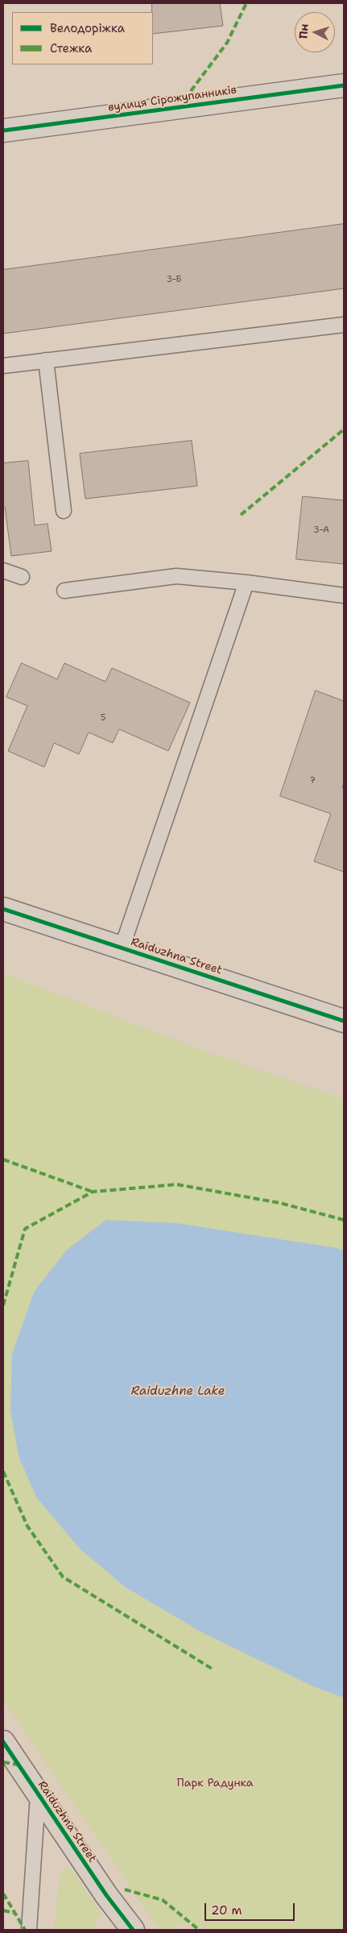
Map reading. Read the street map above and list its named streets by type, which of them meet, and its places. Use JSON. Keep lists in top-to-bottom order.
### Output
{
  "streets": {
    "street": ["вулиця Сірожупанників", "Raiduzhna Street"]
  },
  "water": ["Raiduzhne Lake"],
  "parks": ["Парк Радунка"],
  "house_numbers": [
    "3-Б",
    "3-А",
    "5",
    "7"
  ],
  "legend": ["Велодоріжка", "Стежка"],
  "scale_bar": "20 m",
  "north": "left"
}
